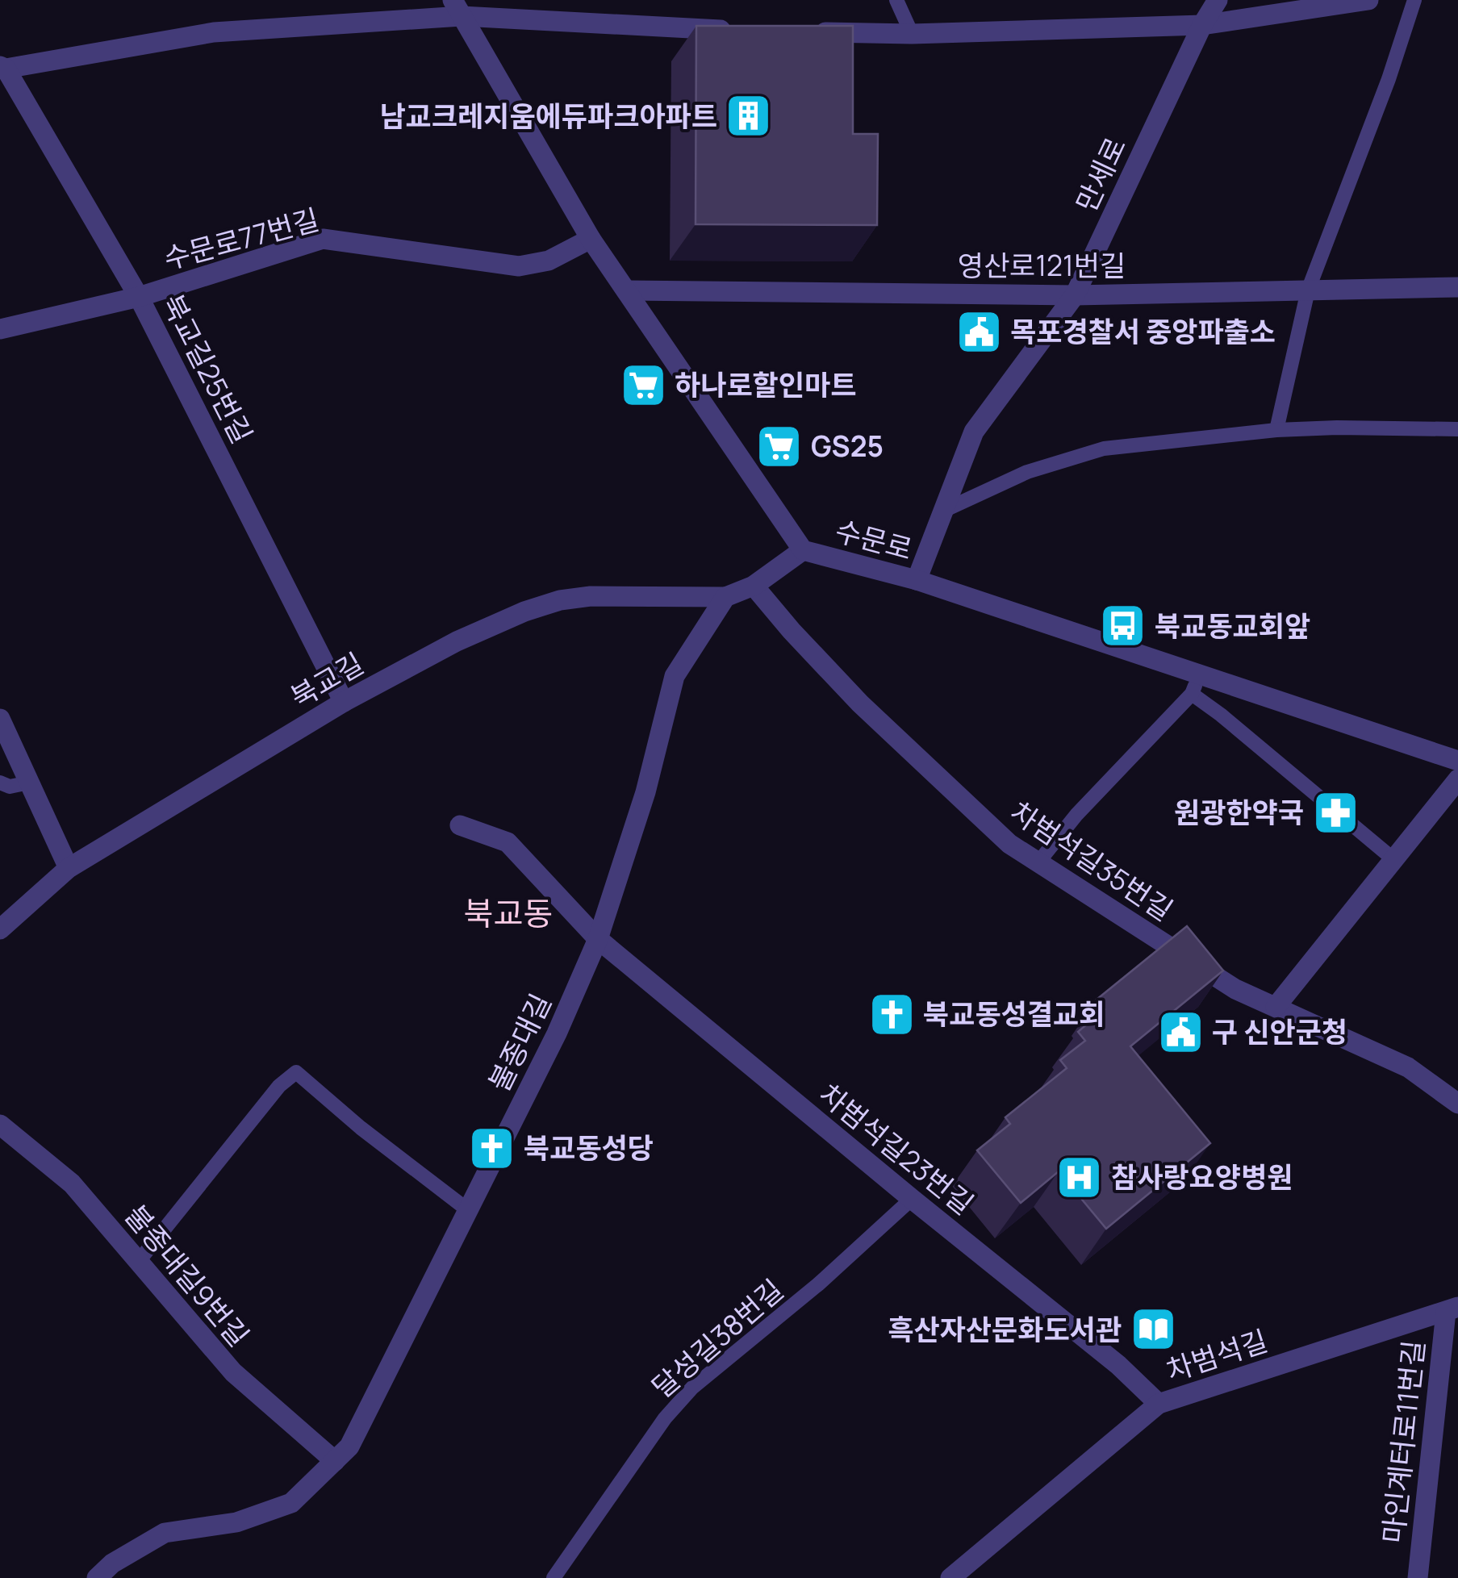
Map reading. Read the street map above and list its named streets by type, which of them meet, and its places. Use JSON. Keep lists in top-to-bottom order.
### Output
{
  "streets": {
    "street": [
      "만세로",
      "수문로77번길",
      "영산로121번길",
      "북교길25번길",
      "수문로",
      "북교길",
      "차범석길35번길",
      "불종대길",
      "차범석길23번길",
      "불종대길9번길",
      "차범석길",
      "마인계터로11번길"
    ],
    "lane": ["달성길38번길"]
  },
  "crossings": [
    ["만세로", "영산로121번길"],
    ["만세로", "수문로"],
    ["수문로77번길", "북교길25번길"],
    ["수문로77번길", "수문로"],
    ["영산로121번길", "수문로"],
    ["북교길25번길", "북교길"],
    ["북교길", "불종대길"],
    ["불종대길", "차범석길23번길"],
    ["불종대길", "불종대길9번길"],
    ["차범석길23번길", "달성길38번길"],
    ["차범석길23번길", "차범석길"],
    ["차범석길", "마인계터로11번길"]
  ],
  "districts": ["북교동"],
  "places": {
    "building": ["남교크레지움에듀파크아파트"],
    "public building": ["목포경찰서 중앙파출소", "구 신안군청"],
    "supermarket": ["하나로할인마트", "GS25"],
    "bus stop": ["북교동교회앞"],
    "pharmacy": ["원광한약국"],
    "church": ["북교동성결교회", "북교동성당"],
    "hospital": ["참사랑요양병원"],
    "library": ["흑산자산문화도서관"]
  }
}
